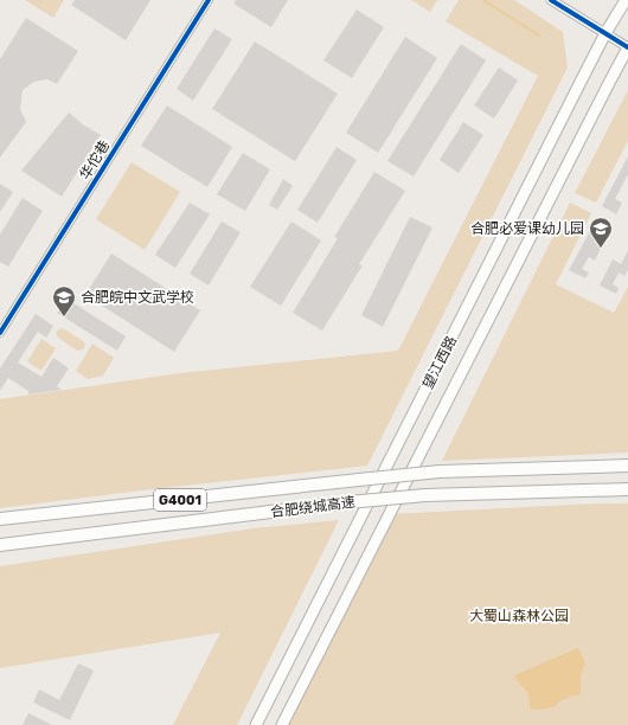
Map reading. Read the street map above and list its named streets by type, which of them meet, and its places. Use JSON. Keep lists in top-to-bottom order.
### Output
{
  "streets": {
    "highway": ["G4001", "合肥绕城高速"],
    "main road": ["望江西路"],
    "street": ["华佗巷"]
  },
  "parks": ["大蜀山森林公园"],
  "places": {
    "school or university": ["合肥必爱课幼儿园", "合肥皖中文武学校"]
  }
}
